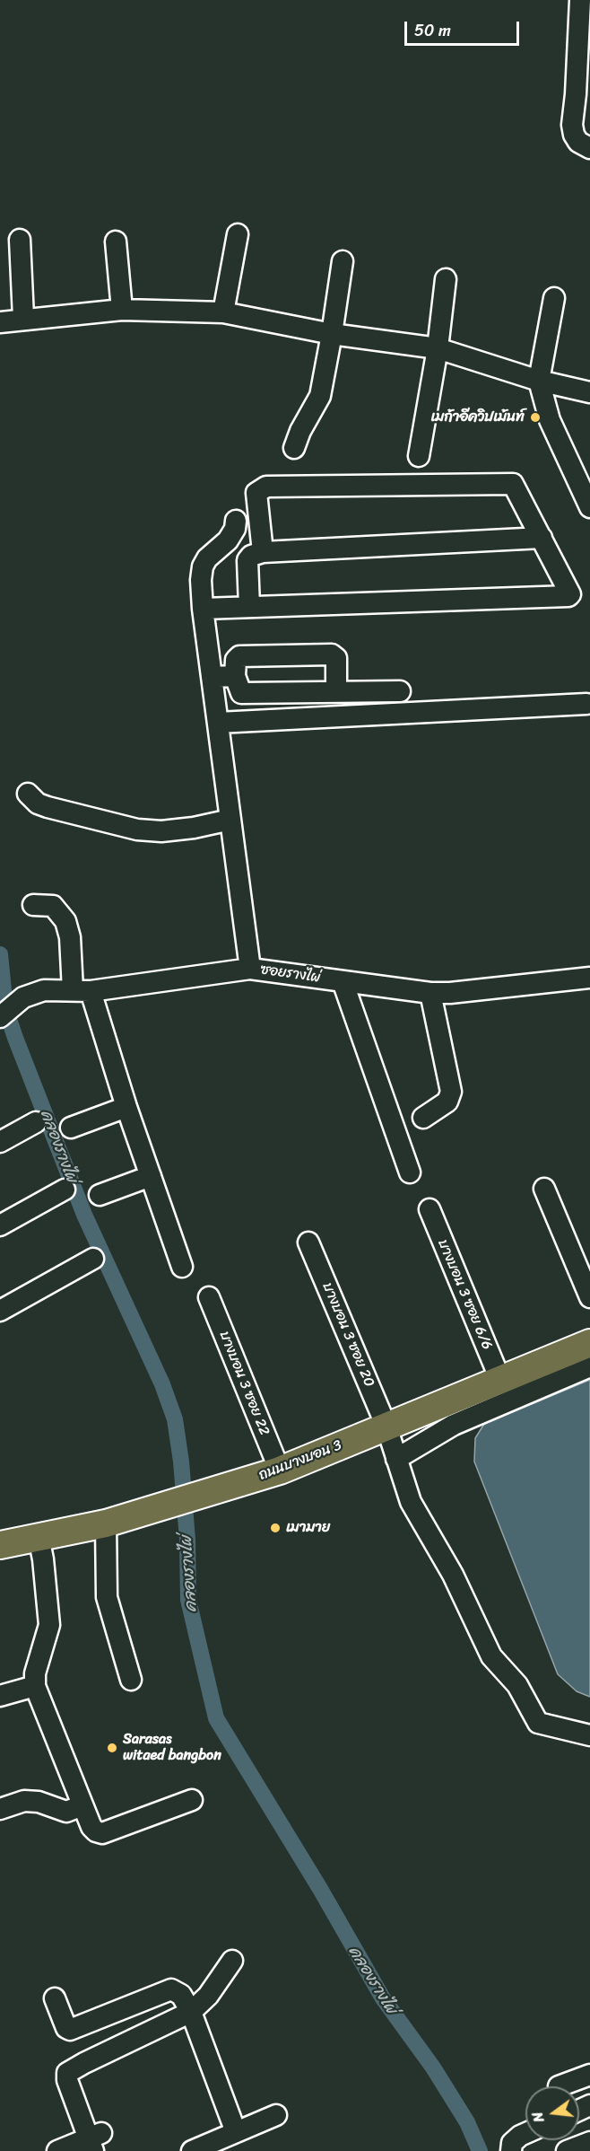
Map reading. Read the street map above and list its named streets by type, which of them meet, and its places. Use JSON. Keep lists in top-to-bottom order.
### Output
{
  "streets": {
    "main road": ["ถนนบางบอน 3"],
    "street": [
      "ซอยรางไผ่",
      "บางบอน 3 ซอย 6/6",
      "บางบอน 3 ซอย 20",
      "บางบอน 3 ซอย 22"
    ]
  },
  "crossings": [
    ["บางบอน 3 ซอย 6/6", "ถนนบางบอน 3"],
    ["บางบอน 3 ซอย 20", "ถนนบางบอน 3"],
    ["บางบอน 3 ซอย 22", "ถนนบางบอน 3"]
  ],
  "water": ["คลองรางไผ่"],
  "places": ["เมก้าอีควิปเม้นท์", "เมามาย", "Sarasas witaed bangbon"],
  "scale_bar": "50 m",
  "north": "left"
}
